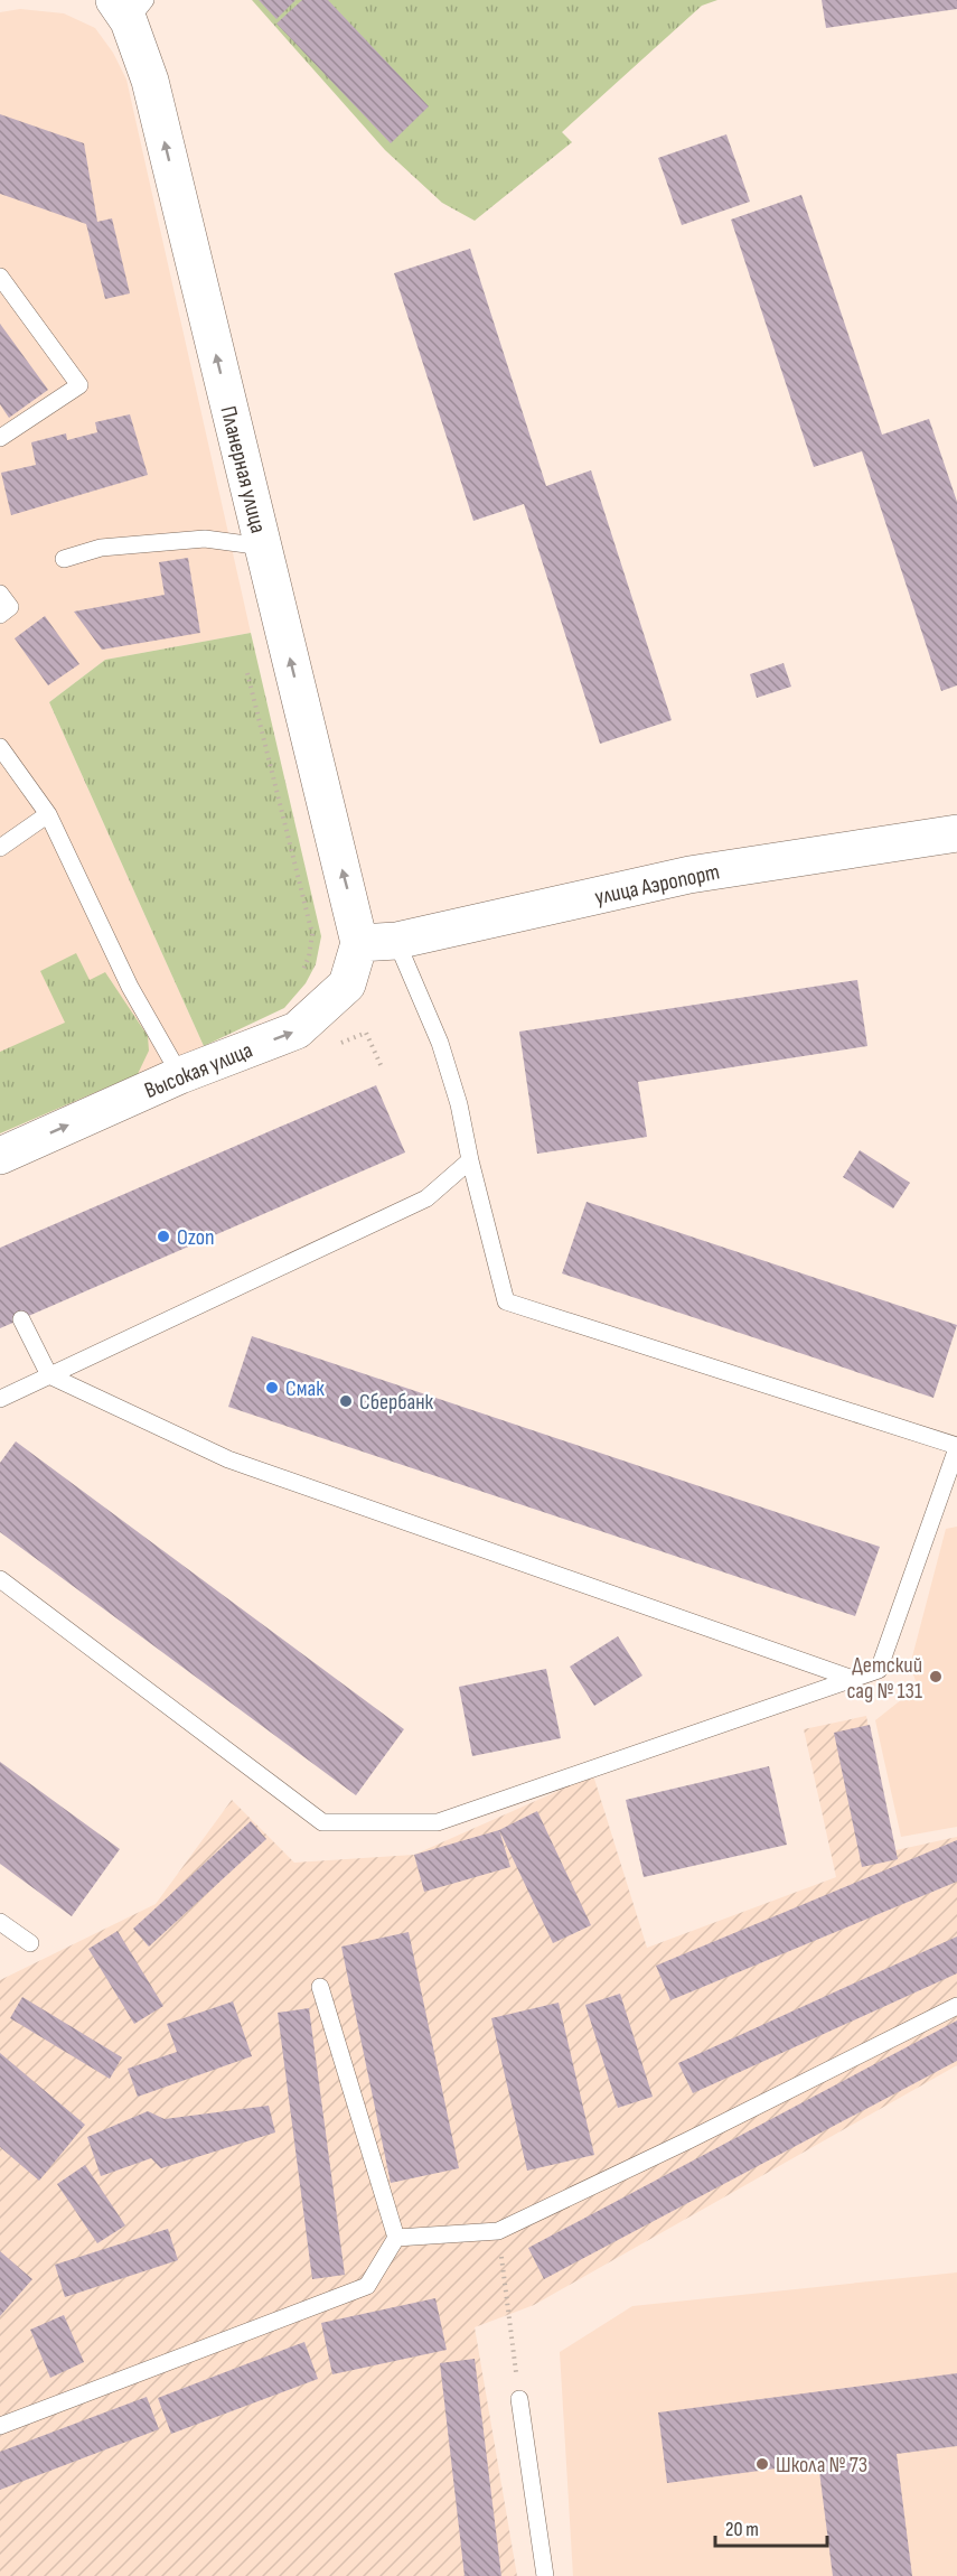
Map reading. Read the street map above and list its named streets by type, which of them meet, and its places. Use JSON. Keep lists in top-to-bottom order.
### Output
{
  "streets": {
    "main road": ["Планерная улица", "улица Аэропорт", "Высокая улица"]
  },
  "crossings": [
    ["Планерная улица", "улица Аэропорт"],
    ["Планерная улица", "Высокая улица"],
    ["улица Аэропорт", "Высокая улица"]
  ],
  "one_way": ["Планерная улица", "Высокая улица"],
  "places": [
    "Ozon",
    "Смак",
    "Сбербанк",
    "Детский сад № 131",
    "Школа № 73"
  ],
  "scale_bar": "20 m"
}
